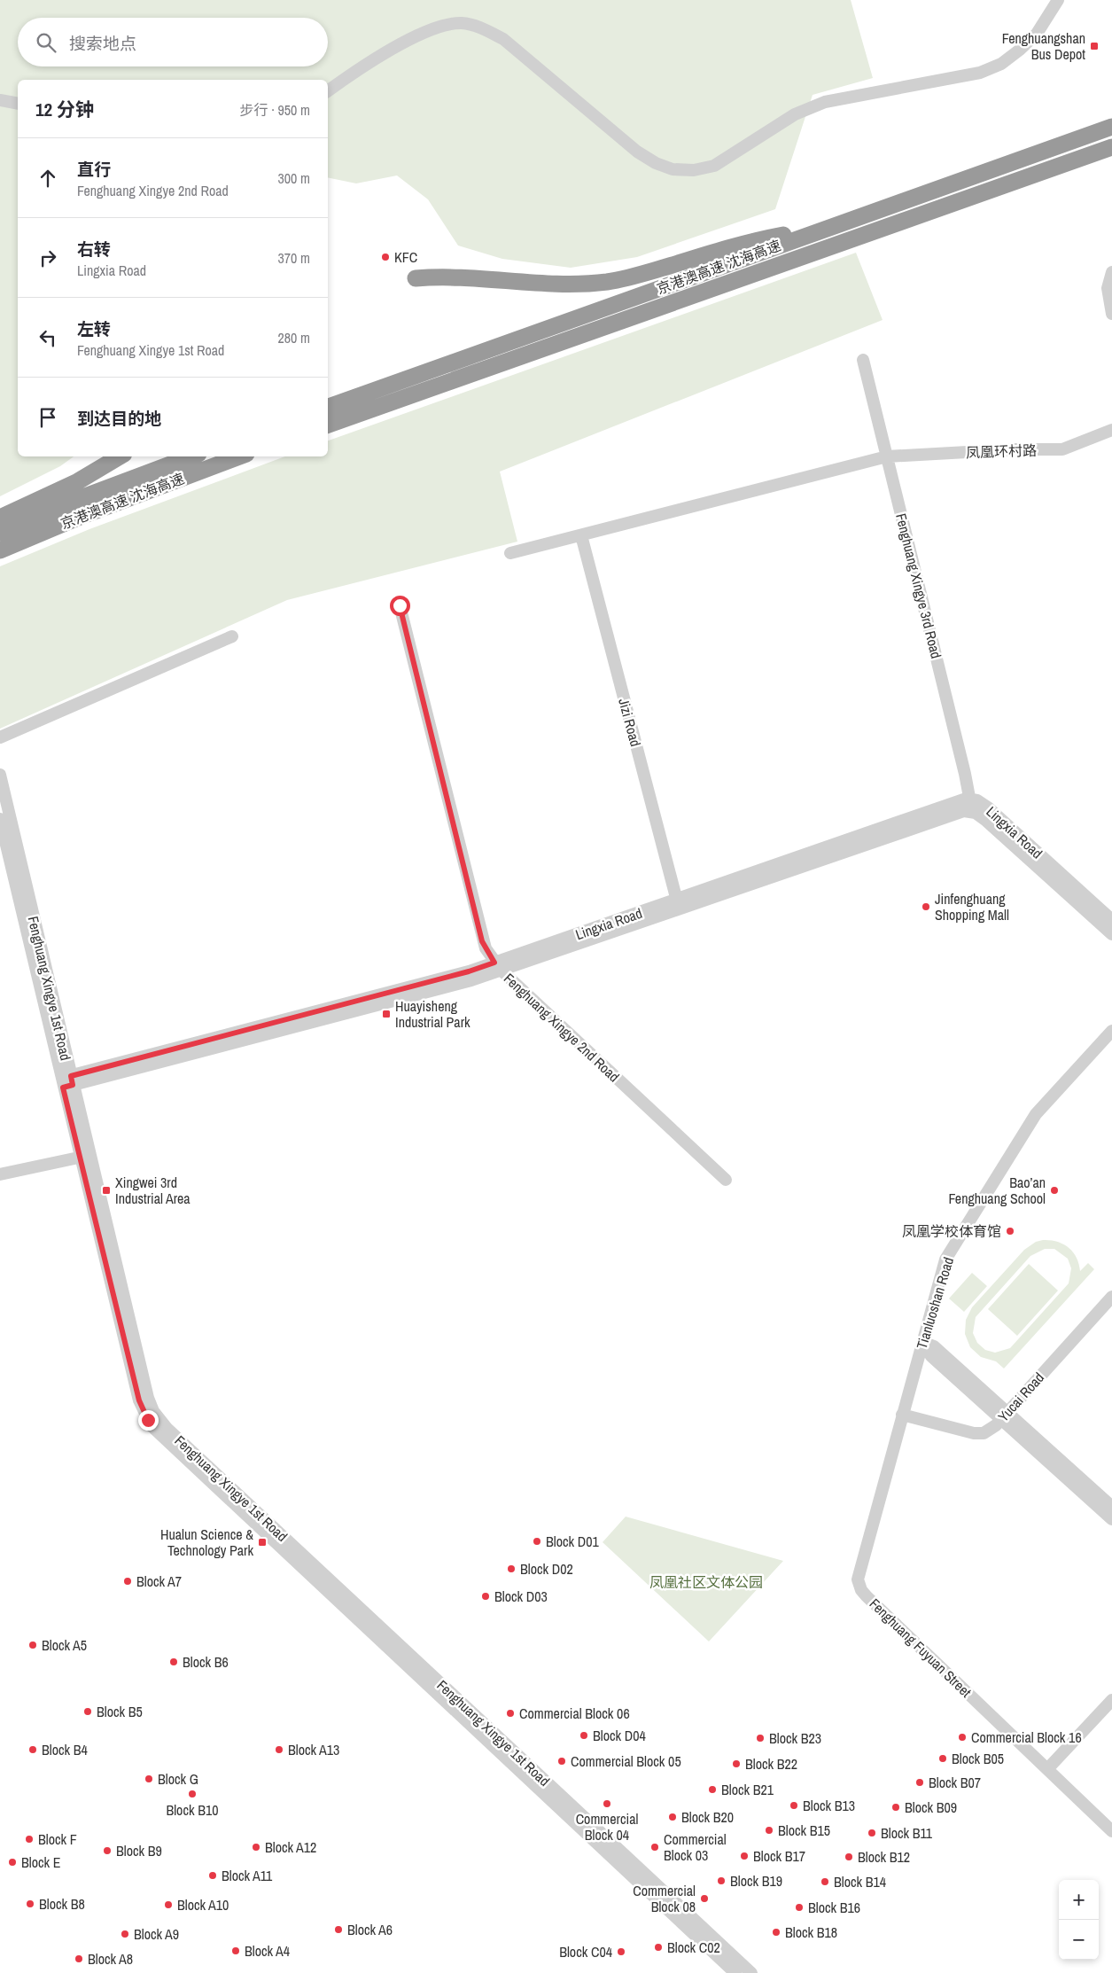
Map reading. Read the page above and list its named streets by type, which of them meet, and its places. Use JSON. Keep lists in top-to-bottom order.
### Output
{
  "streets": {
    "highway": ["京港澳高速 沈海高速"],
    "street": [
      "凤凰环村路",
      "Fenghuang Xingye 3rd Road",
      "Jizi Road",
      "Lingxia Road",
      "Fenghuang Xingye 1st Road",
      "Fenghuang Xingye 2nd Road",
      "Tianluoshan Road",
      "Yucai Road",
      "Fenghuang Fuyuan Street"
    ]
  },
  "crossings": [
    ["凤凰环村路", "Fenghuang Xingye 3rd Road"],
    ["凤凰环村路", "Jizi Road"],
    ["Fenghuang Xingye 3rd Road", "Lingxia Road"],
    ["Jizi Road", "Lingxia Road"],
    ["Lingxia Road", "Fenghuang Xingye 1st Road"],
    ["Lingxia Road", "Fenghuang Xingye 2nd Road"],
    ["Tianluoshan Road", "Yucai Road"],
    ["Tianluoshan Road", "Fenghuang Fuyuan Street"],
    ["Yucai Road", "Fenghuang Fuyuan Street"]
  ],
  "parks": ["凤凰社区文体公园"],
  "places": {
    "transit": [
      "Fenghuangshan Bus Depot",
      "Huayisheng Industrial Park",
      "Xingwei 3rd Industrial Area",
      "Hualun Science & Technology Park"
    ],
    "other": [
      "KFC",
      "Jinfenghuang Shopping Mall",
      "Bao’an Fenghuang School",
      "凤凰学校体育馆",
      "Block D01",
      "Block D02",
      "Block A7",
      "Block D03",
      "Block A5",
      "Block B6",
      "Block B5",
      "Commercial Block 06",
      "Block D04",
      "Commercial Block 16",
      "Block B23",
      "Block B4",
      "Block A13",
      "Block B05",
      "Commercial Block 05",
      "Block B22",
      "Block G",
      "Block B07",
      "Block B21",
      "Block B10",
      "Commercial Block 04",
      "Block B13",
      "Block B09",
      "Block B20",
      "Block B15",
      "Block B11",
      "Block F",
      "Block A12",
      "Commercial Block 03",
      "Block B9",
      "Block B17",
      "Block B12",
      "Block E",
      "Block A11",
      "Block B19",
      "Block B14",
      "Commercial Block 08",
      "Block B8",
      "Block A10",
      "Block B16",
      "Block A6",
      "Block B18",
      "Block A9",
      "Block C02",
      "Block A4",
      "Block C04",
      "Block A8"
    ]
  },
  "page": {
    "search": "搜索地点",
    "heading": ["12 分钟", "步行 · 950 m"],
    "list": [
      ["直行", "Fenghuang Xingye 2nd Road", "300 m"],
      ["右转", "Lingxia Road", "370 m"],
      ["左转", "Fenghuang Xingye 1st Road", "280 m"],
      "到达目的地"
    ],
    "map_buttons": ["+", "−"]
  }
}
